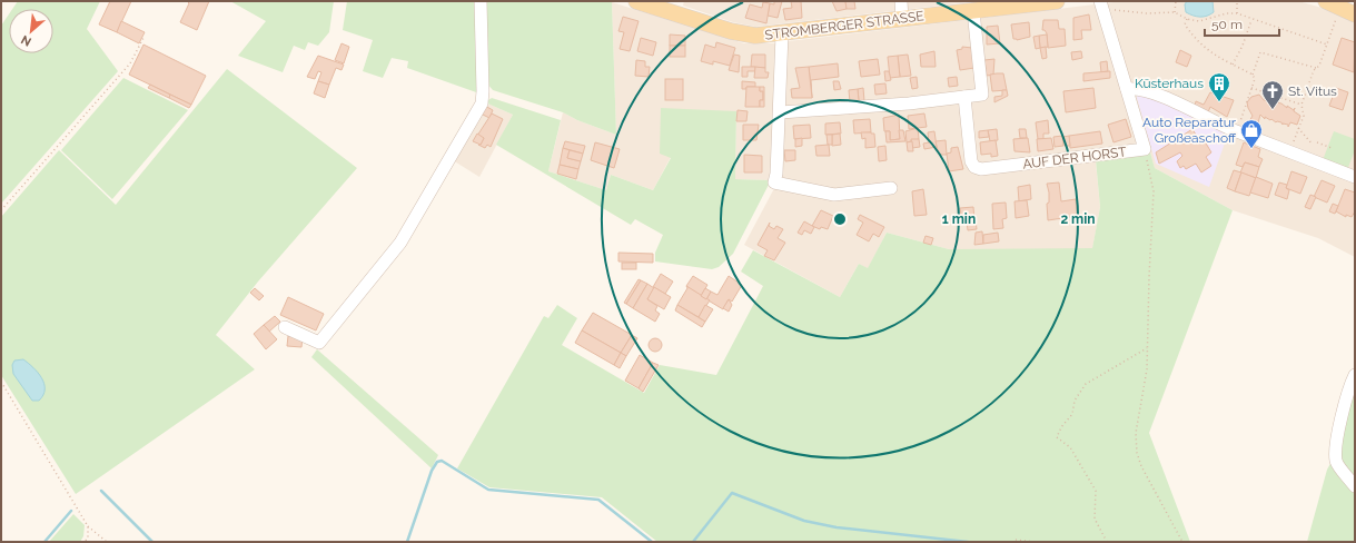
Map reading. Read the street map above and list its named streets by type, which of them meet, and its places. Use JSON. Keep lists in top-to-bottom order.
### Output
{
  "streets": {
    "main road": ["STROMBERGER STRASSE"],
    "street": ["AUF DER HORST"]
  },
  "places": {
    "building": ["Küsterhaus"],
    "church": ["St. Vitus"],
    "shop": ["Auto Reparatur Großeaschoff"]
  },
  "scale_bar": "50 m",
  "north": "bottom left",
  "rings": ["1 min", "2 min"]
}
